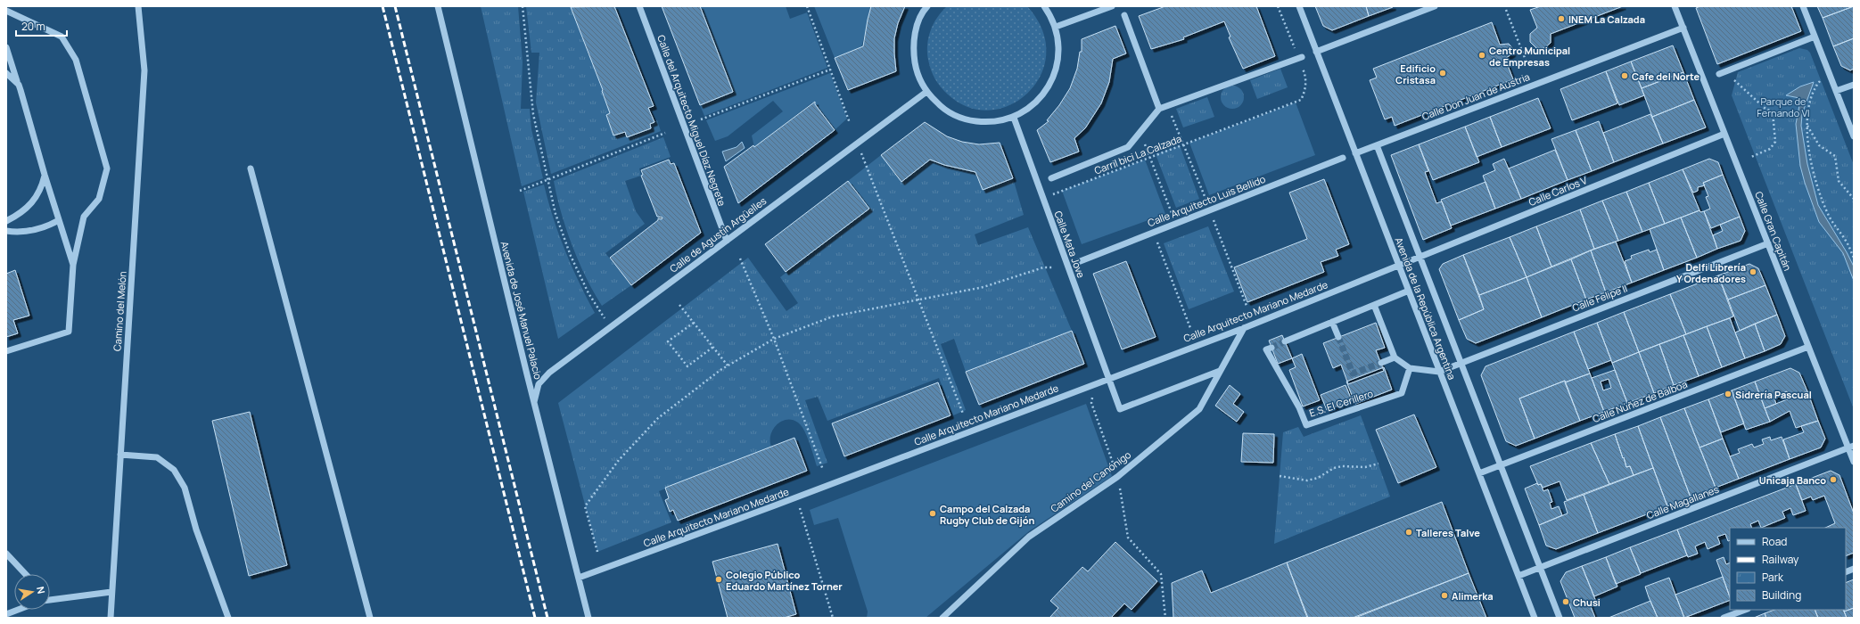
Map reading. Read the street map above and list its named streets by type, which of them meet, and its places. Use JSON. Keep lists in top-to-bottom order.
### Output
{
  "streets": {
    "street": [
      "Calle Don Juan de Austria",
      "Calle del Arquitecto Miguel Díaz Negrete",
      "Calle Carlos V",
      "Calle Arquitecto Luis Bellido",
      "Calle Gran Capitán",
      "Calle de Agustín Argüelles",
      "Calle Mata Jove",
      "Calle Felipe II",
      "Avenida de la República Argentina",
      "Avenida de José Manuel Palacio",
      "Camino del Melón",
      "Calle Arquitecto Mariano Medarde",
      "Calle Núñez de Balboa",
      "E.S. El Cerillero",
      "Camino del Canónigo",
      "Calle Magallanes"
    ],
    "path": ["Carril bici La Calzada"]
  },
  "crossings": [
    ["Calle Don Juan de Austria", "Calle Gran Capitán"],
    ["Calle Don Juan de Austria", "Avenida de la República Argentina"],
    ["Calle del Arquitecto Miguel Díaz Negrete", "Calle de Agustín Argüelles"],
    ["Calle Carlos V", "Calle Gran Capitán"],
    ["Calle Carlos V", "Avenida de la República Argentina"],
    ["Calle Carlos V", "Calle Arquitecto Mariano Medarde"],
    ["Calle Gran Capitán", "Calle Felipe II"],
    ["Calle Gran Capitán", "Calle Núñez de Balboa"],
    ["Calle Gran Capitán", "Calle Magallanes"],
    ["Calle de Agustín Argüelles", "Avenida de José Manuel Palacio"],
    ["Calle Mata Jove", "Calle Arquitecto Mariano Medarde"],
    ["Calle Mata Jove", "Camino del Canónigo"],
    ["Calle Felipe II", "Avenida de la República Argentina"],
    ["Avenida de la República Argentina", "Calle Arquitecto Mariano Medarde"],
    ["Avenida de la República Argentina", "Calle Núñez de Balboa"],
    ["Avenida de la República Argentina", "Calle Magallanes"],
    ["Avenida de José Manuel Palacio", "Calle Arquitecto Mariano Medarde"],
    ["Calle Arquitecto Mariano Medarde", "Camino del Canónigo"]
  ],
  "parks": ["Parque de Fernando VI"],
  "places": [
    "INEM La Calzada",
    "Centro Municipal de Empresas",
    "Edificio Cristasa",
    "Cafe del Norte",
    "Delfi Librería Y Ordenadores",
    "Sidrería Pascual",
    "Unicaja Banco",
    "Campo del Calzada Rugby Club de Gijón",
    "Talleres Talve",
    "Colegio Público Eduardo Martínez Torner",
    "Alimerka",
    "Chusi"
  ],
  "legend": [
    "Road",
    "Railway",
    "Park",
    "Building"
  ],
  "scale_bar": "20 m",
  "north": "right"
}
